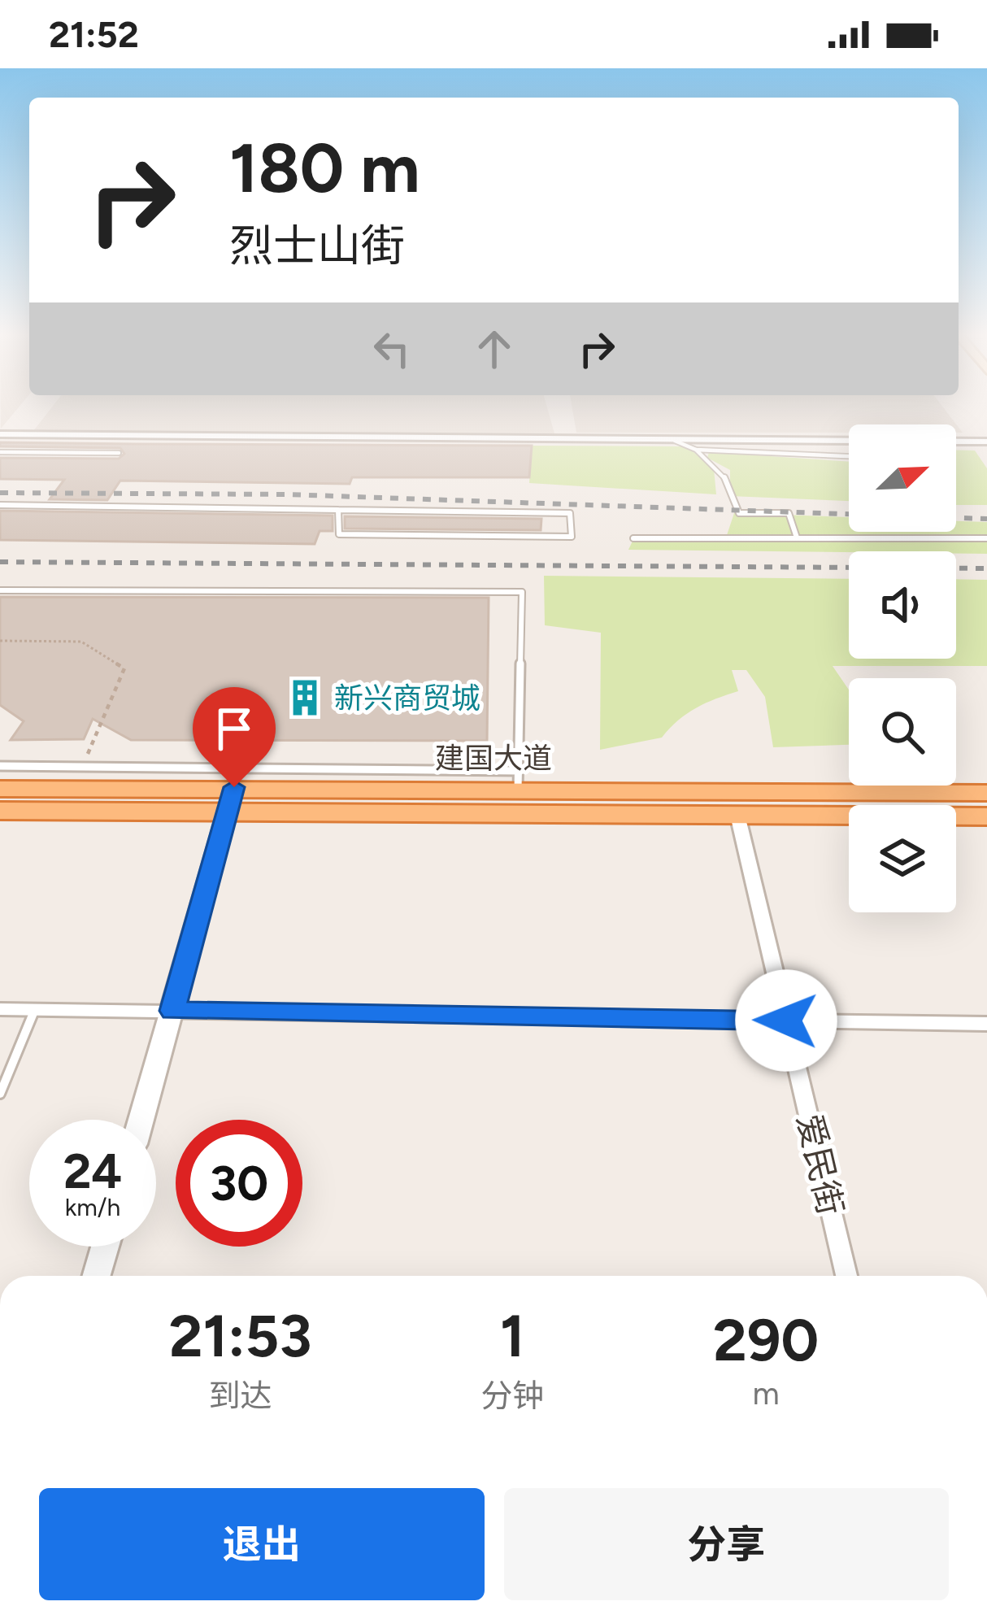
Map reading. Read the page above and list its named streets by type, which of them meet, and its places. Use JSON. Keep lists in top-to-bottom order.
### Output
{
  "streets": {
    "highway": ["建国大道"],
    "street": ["爱民街"]
  },
  "crossings": [
    ["建国大道", "爱民街"]
  ],
  "places": {
    "building": ["新兴商贸城"]
  },
  "north": "top right",
  "page": {
    "status": "21:52",
    "turn": ["180 m", "烈士山街"],
    "speed": "24 km/h",
    "limit": "30",
    "eta": [
      "21:53",
      "到达",
      "1",
      "分钟",
      "290",
      "m"
    ],
    "buttons": ["退出", "分享"]
  }
}
